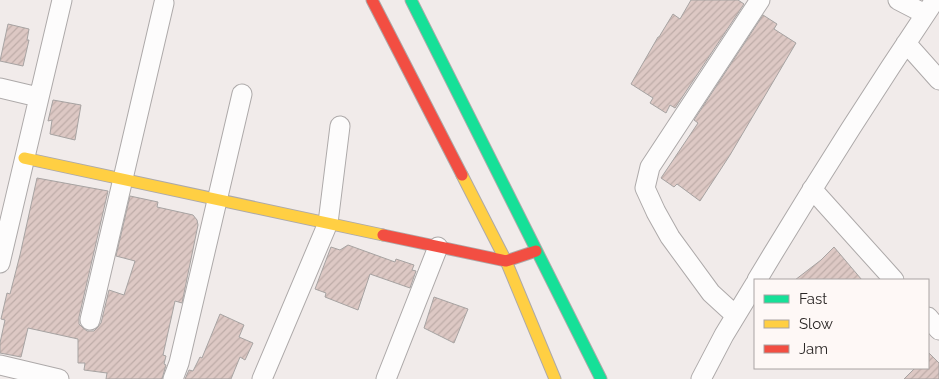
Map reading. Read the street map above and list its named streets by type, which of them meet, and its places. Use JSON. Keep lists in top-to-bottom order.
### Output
{
  "legend": ["Fast", "Slow", "Jam"]
}
